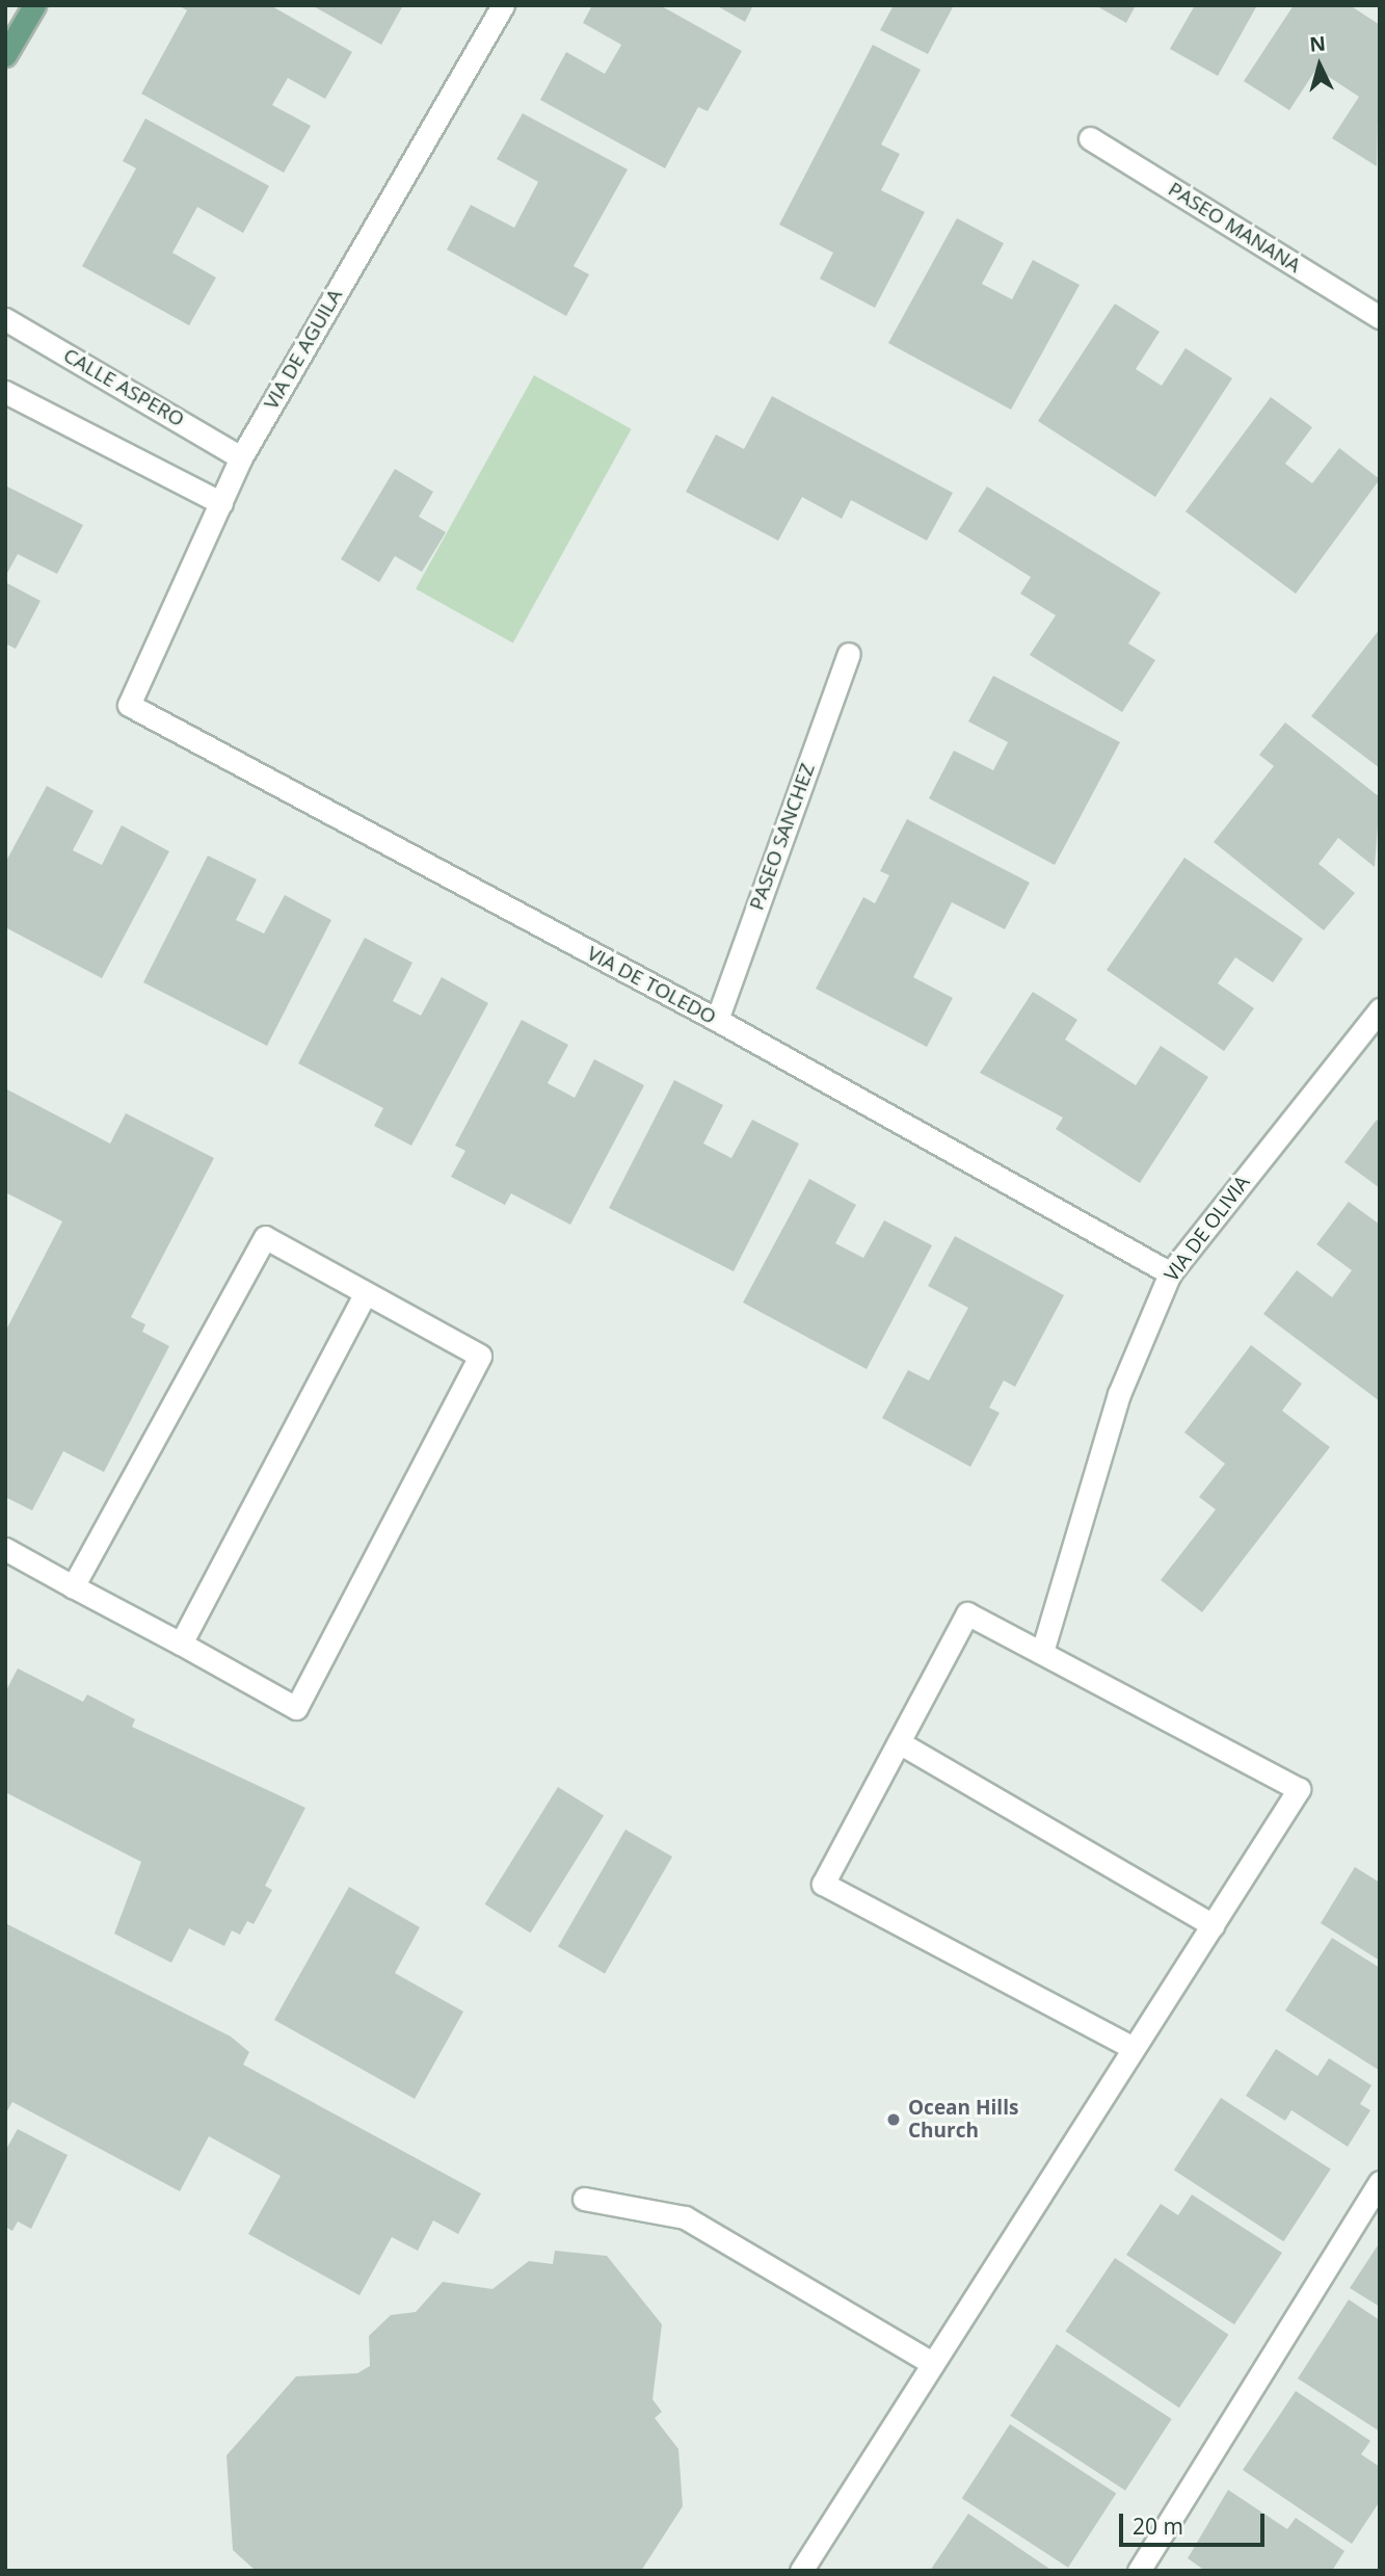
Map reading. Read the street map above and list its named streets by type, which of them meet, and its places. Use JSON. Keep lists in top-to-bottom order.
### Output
{
  "streets": {
    "street": [
      "PASEO MANANA",
      "VIA DE AGUILA",
      "CALLE ASPERO",
      "PASEO SANCHEZ",
      "VIA DE TOLEDO",
      "VIA DE OLIVIA"
    ]
  },
  "crossings": [
    ["VIA DE AGUILA", "CALLE ASPERO"],
    ["VIA DE AGUILA", "VIA DE TOLEDO"],
    ["PASEO SANCHEZ", "VIA DE TOLEDO"],
    ["VIA DE TOLEDO", "VIA DE OLIVIA"]
  ],
  "places": ["Ocean Hills Church"],
  "scale_bar": "20 m",
  "north": "top"
}
